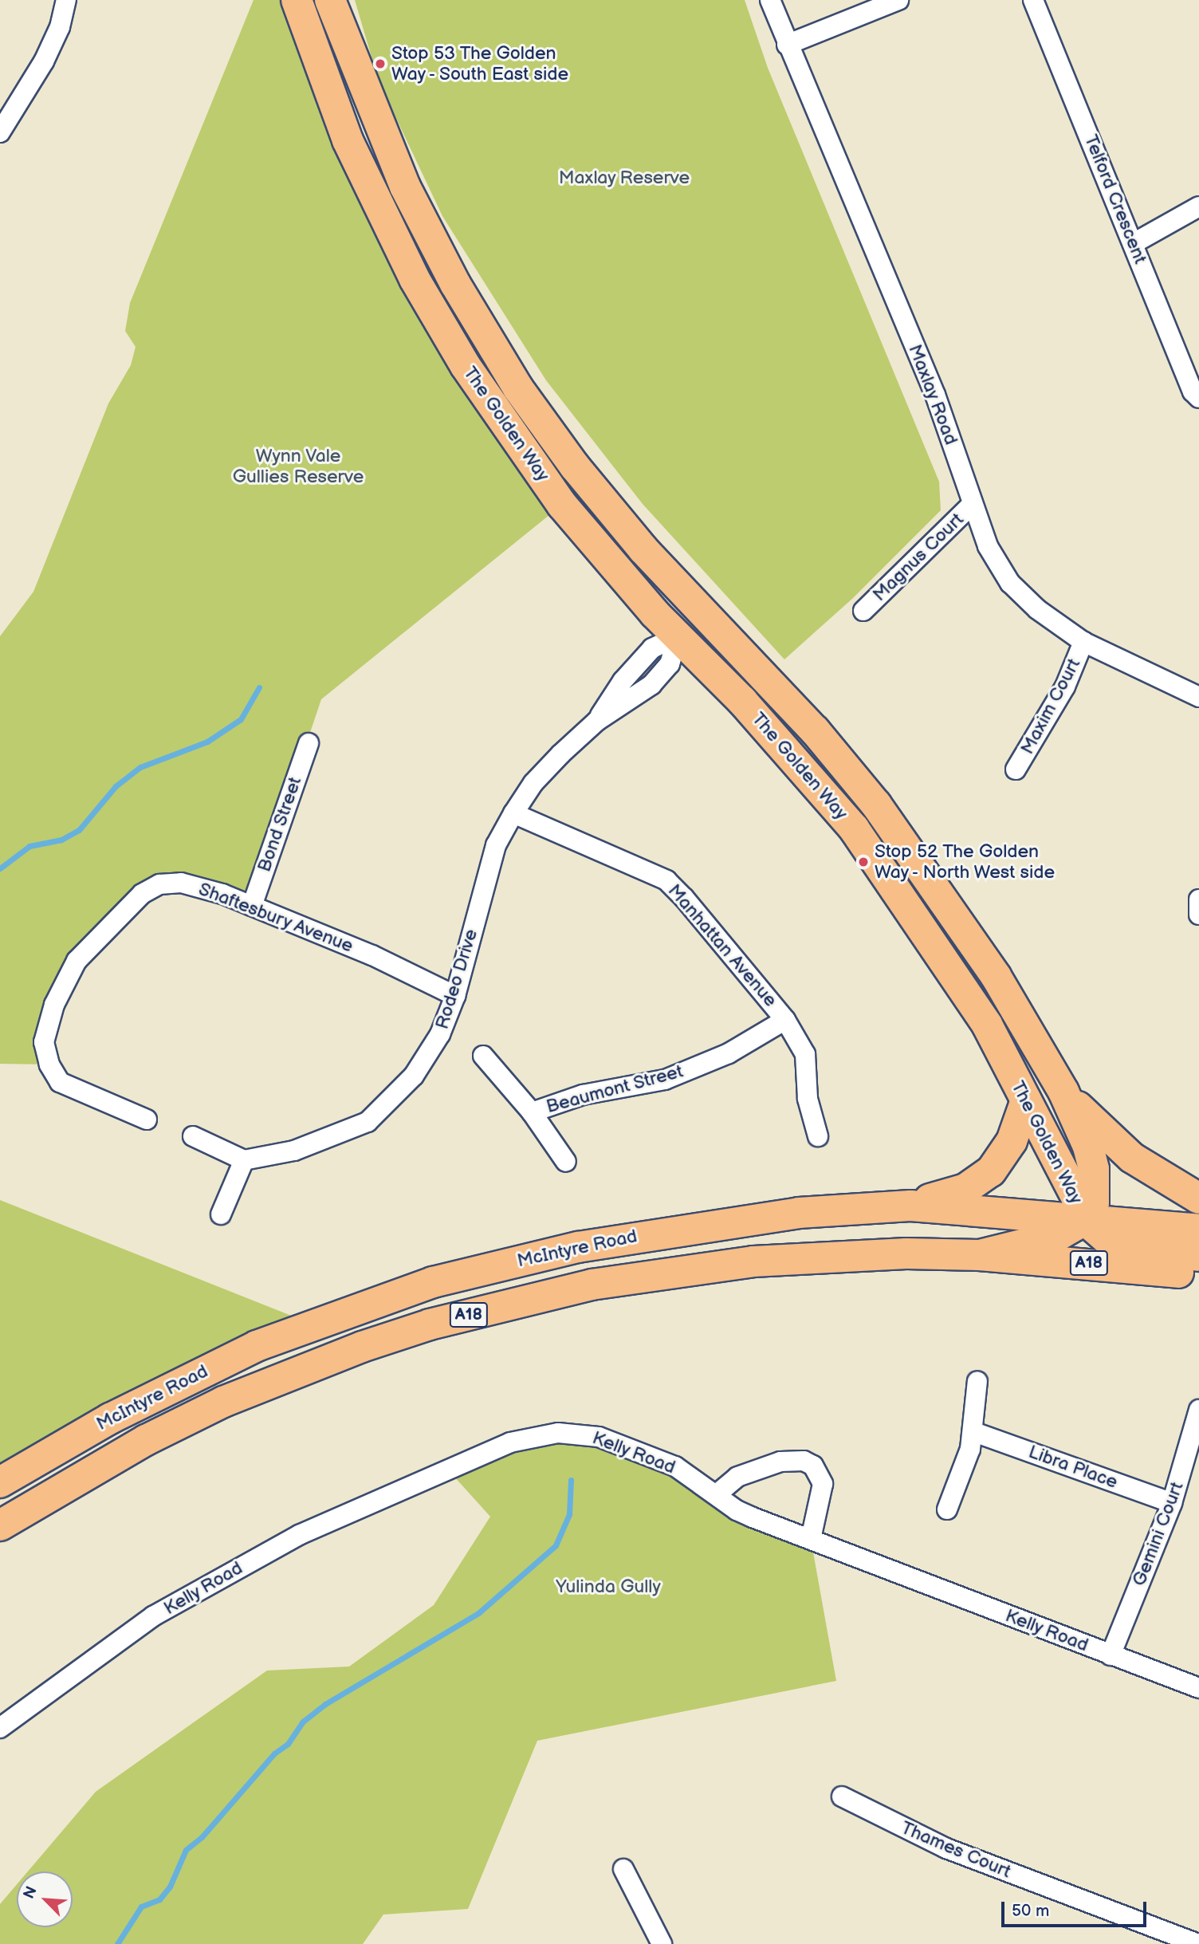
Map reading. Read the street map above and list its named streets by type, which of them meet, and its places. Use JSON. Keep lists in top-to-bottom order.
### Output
{
  "streets": {
    "main road": ["The Golden Way", "McIntyre Road", "A18"],
    "street": [
      "Telford Crescent",
      "Maxlay Road",
      "Magnus Court",
      "Maxim Court",
      "Bond Street",
      "Shaftesbury Avenue",
      "Manhattan Avenue",
      "Rodeo Drive",
      "Beaumont Street",
      "Kelly Road",
      "Libra Place",
      "Gemini Court",
      "Thames Court"
    ]
  },
  "crossings": [
    ["Maxlay Road", "Magnus Court"],
    ["Maxlay Road", "Maxim Court"],
    ["The Golden Way", "Rodeo Drive"],
    ["The Golden Way", "McIntyre Road"],
    ["Bond Street", "Shaftesbury Avenue"],
    ["Shaftesbury Avenue", "Rodeo Drive"],
    ["Manhattan Avenue", "Rodeo Drive"],
    ["Manhattan Avenue", "Beaumont Street"],
    ["Kelly Road", "Gemini Court"],
    ["Libra Place", "Gemini Court"]
  ],
  "parks": ["Maxlay Reserve", "Wynn Vale Gullies Reserve", "Yulinda Gully"],
  "places": ["Stop 53 The Golden Way - South East side", "Stop 52 The Golden Way - North West side"],
  "scale_bar": "50 m",
  "north": "top left"
}
